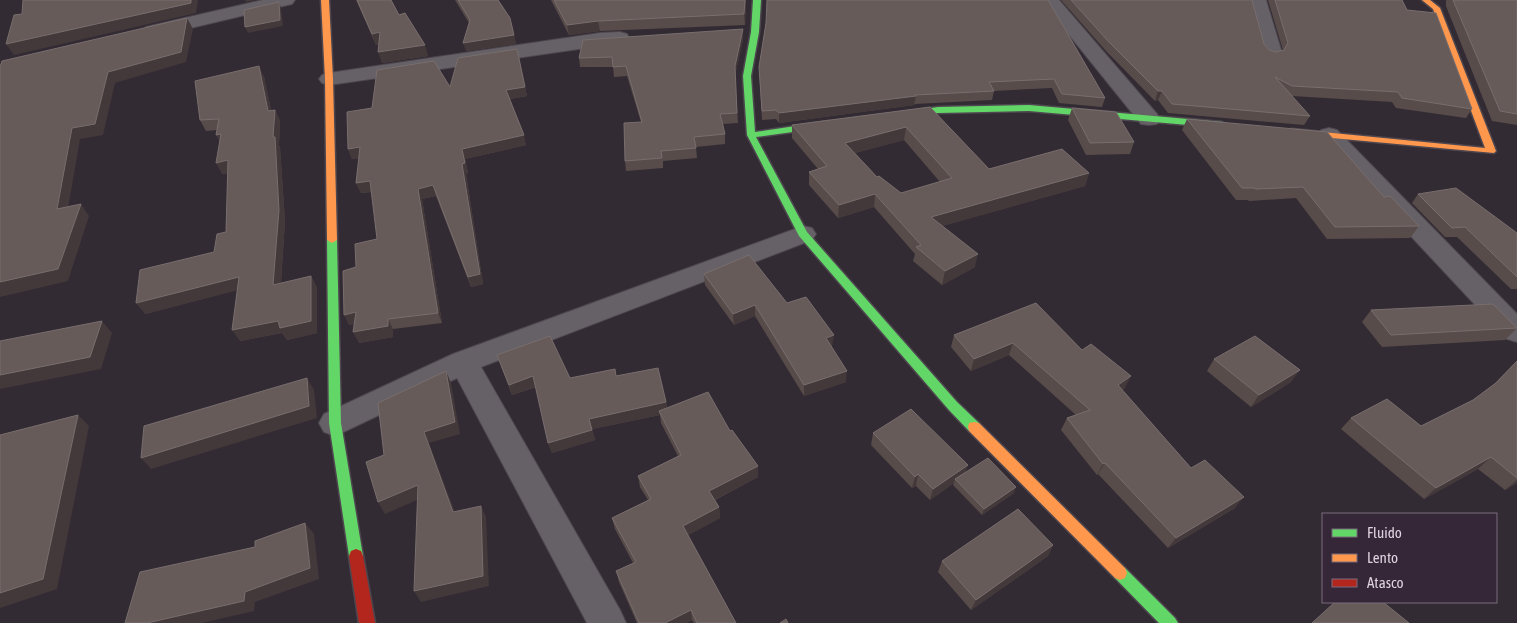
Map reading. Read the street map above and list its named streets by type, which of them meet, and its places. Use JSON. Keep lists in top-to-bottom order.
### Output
{
  "legend": ["Fluido", "Lento", "Atasco"]
}
